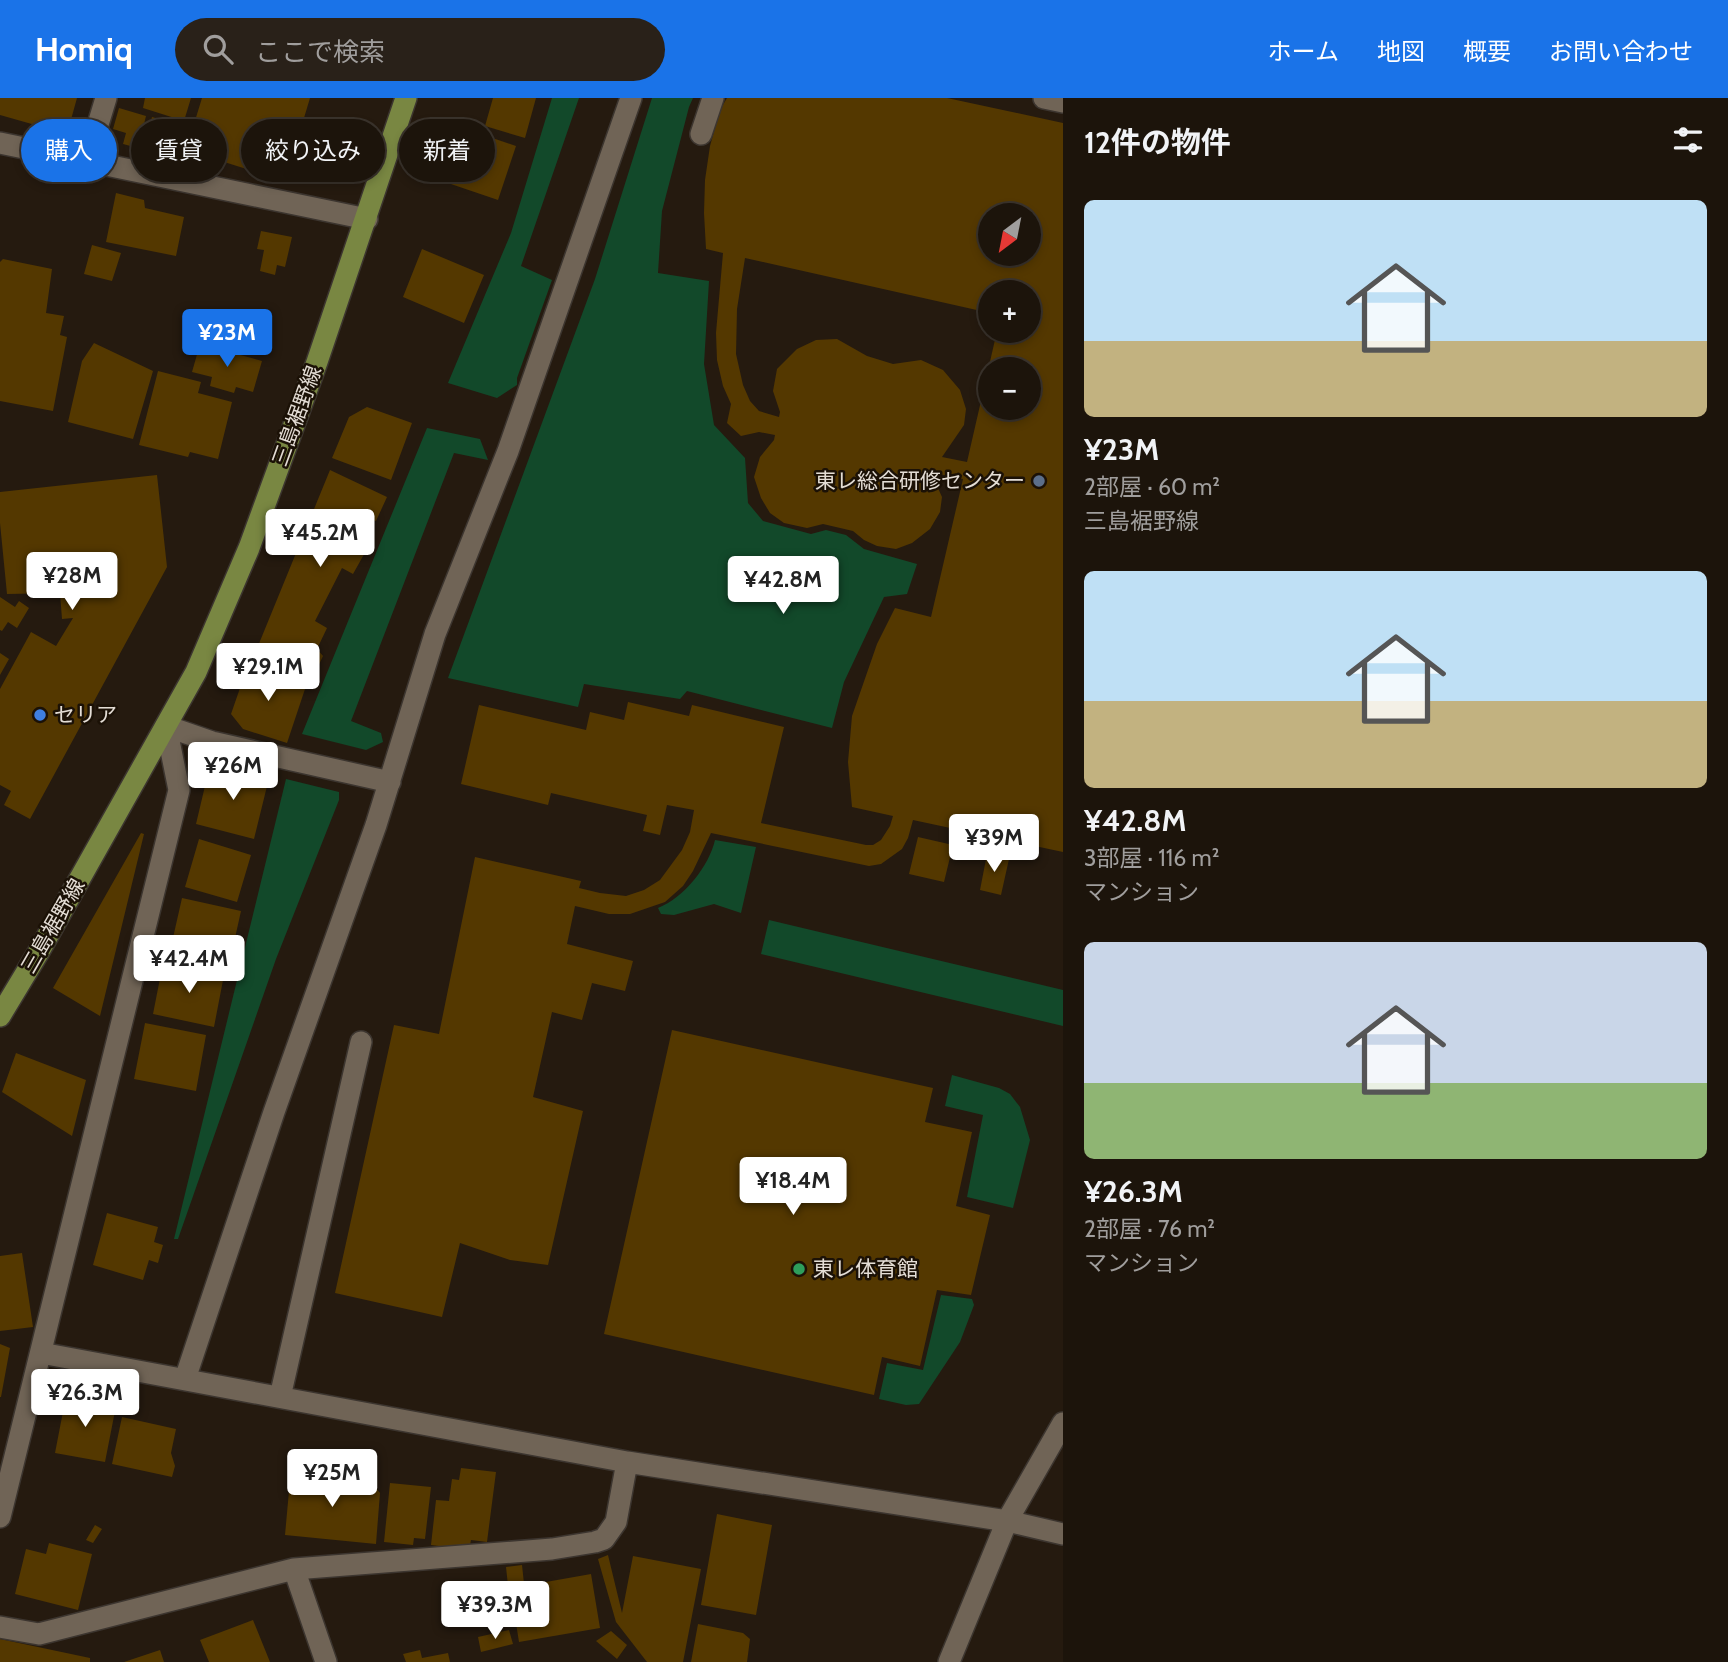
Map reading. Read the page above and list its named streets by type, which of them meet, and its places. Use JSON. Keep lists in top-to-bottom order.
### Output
{
  "streets": {
    "main road": ["三島裾野線"]
  },
  "places": ["東レ総合研修センター", "セリア", "東レ体育館"],
  "north": "bottom left",
  "page": {
    "header": "Homiq",
    "search": "ここで検索",
    "nav": [
      "ホーム",
      "地図",
      "概要",
      "お問い合わせ"
    ],
    "heading": "12件の物件",
    "chip": [
      "購入",
      "賃貸",
      "絞り込み",
      "新着"
    ],
    "list": [
      {
        "name": "¥23M",
        "note": "2部屋 · 60 m² · 三島裾野線"
      },
      {
        "name": "¥42.8M",
        "note": "3部屋 · 116 m² · マンション"
      },
      {
        "name": "¥26.3M",
        "note": "2部屋 · 76 m² · マンション"
      }
    ],
    "map_buttons": ["+", "−"],
    "price": [
      "¥23M",
      "¥45.2M",
      "¥28M",
      "¥42.8M",
      "¥29.1M",
      "¥26M",
      "¥39M",
      "¥42.4M",
      "¥18.4M",
      "¥26.3M",
      "¥25M",
      "¥39.3M"
    ]
  }
}
